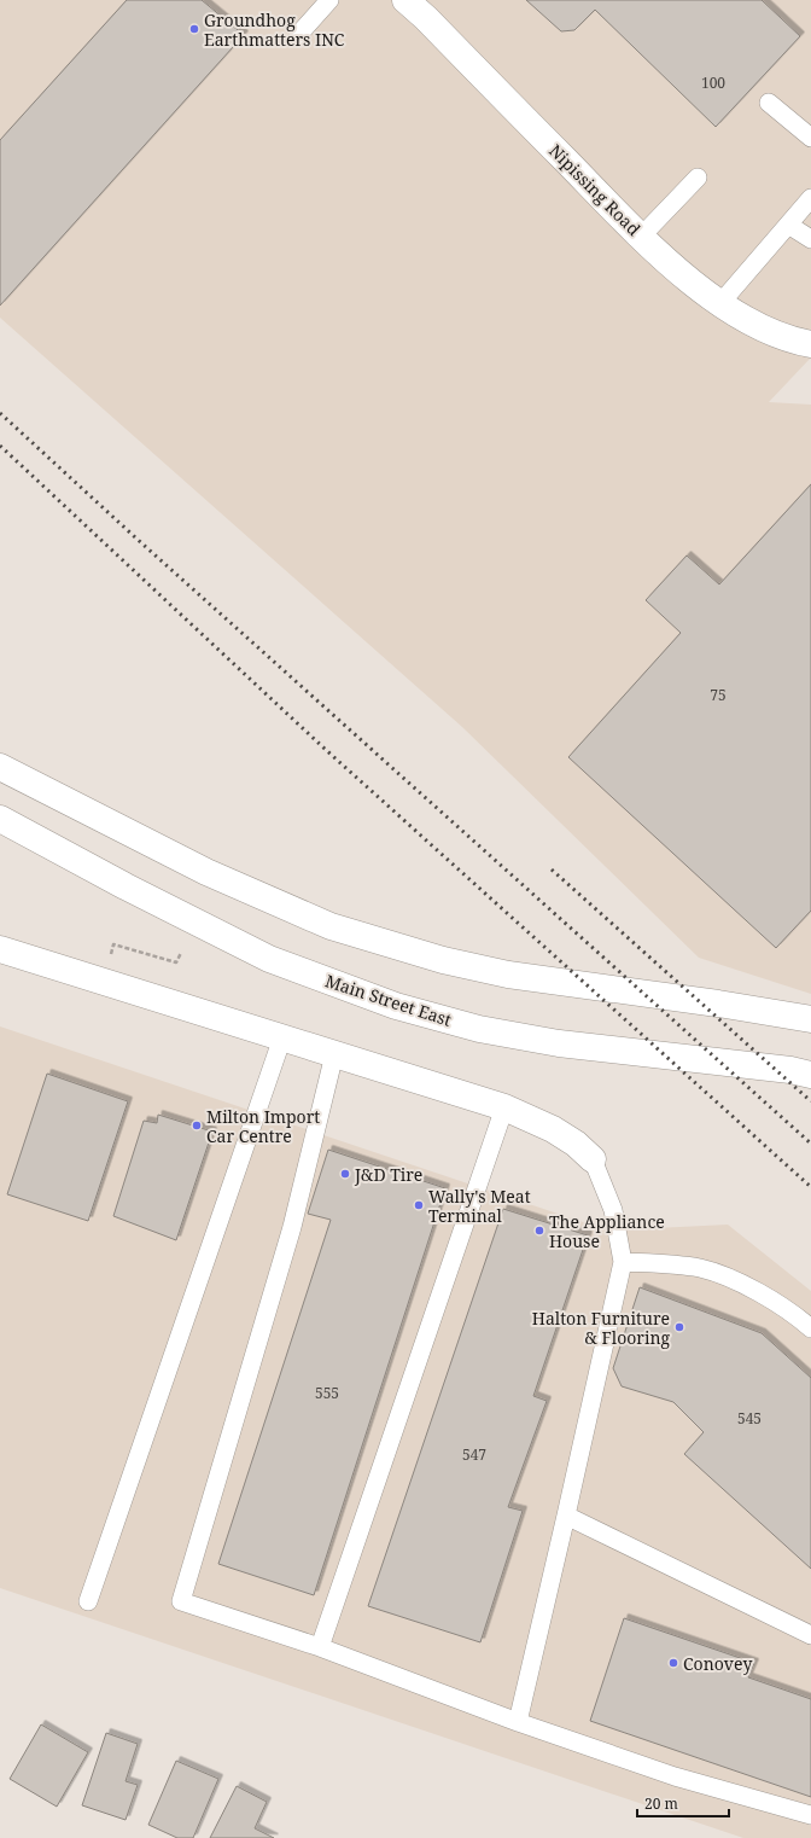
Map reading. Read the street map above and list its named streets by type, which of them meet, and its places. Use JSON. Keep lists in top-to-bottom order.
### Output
{
  "streets": {
    "main road": ["Nipissing Road", "Main Street East"]
  },
  "places": [
    "Groundhog Earthmatters INC",
    "Milton Import Car Centre",
    "J&D Tire",
    "Wally's Meat Terminal",
    "The Appliance House",
    "Halton Furniture & Flooring",
    "Conovey"
  ],
  "house_numbers": [
    "100",
    "75",
    "555",
    "545",
    "547"
  ],
  "scale_bar": "20 m"
}
